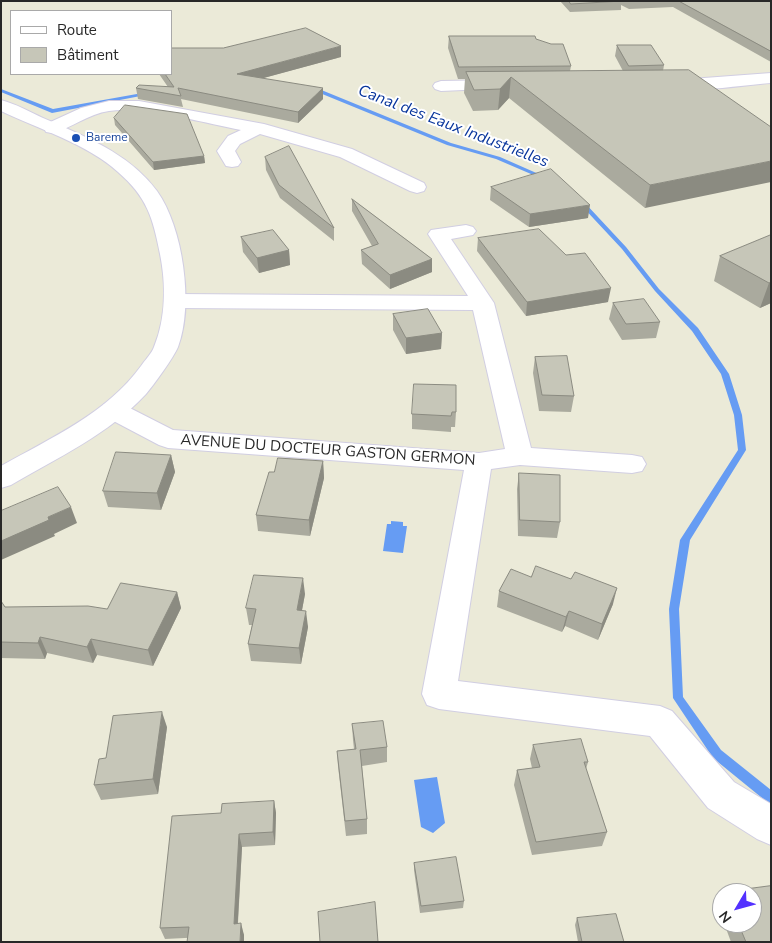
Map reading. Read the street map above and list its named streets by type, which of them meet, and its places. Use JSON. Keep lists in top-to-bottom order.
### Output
{
  "streets": {
    "street": ["AVENUE DU DOCTEUR GASTON GERMON"]
  },
  "water": ["Canal des Eaux Industrielles"],
  "places": ["Bareme"],
  "legend": ["Route", "Bâtiment"],
  "north": "bottom left"
}
